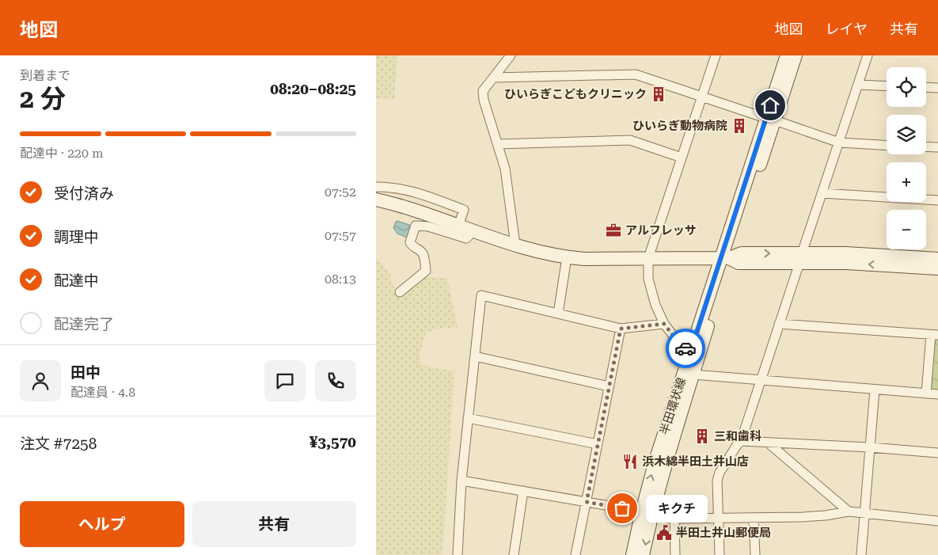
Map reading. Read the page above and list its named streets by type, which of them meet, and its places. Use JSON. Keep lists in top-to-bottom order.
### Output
{
  "streets": {
    "main road": ["半田環状線"]
  },
  "places": {
    "building": ["ひいらぎこどもクリニック", "ひいらぎ動物病院", "三和歯科"],
    "office": ["アルフレッサ"],
    "restaurant": ["浜木綿半田土井山店"],
    "other": ["キクチ"],
    "public building": ["半田土井山郵便局"]
  },
  "page": {
    "header": "地図",
    "nav": ["地図", "レイヤ", "共有"],
    "heading": ["2 分", "到着まで", "08:20–08:25"],
    "panel": [
      "田中",
      "配達員 · 4.8",
      "注文 #7258",
      "¥3,570"
    ],
    "map_buttons": ["+", "−"],
    "bar": "配達中 · 220 m",
    "list": [
      ["受付済み", "07:52"],
      ["調理中", "07:57"],
      ["配達中", "08:13"],
      "配達完了"
    ],
    "buttons": ["ヘルプ", "共有"],
    "bubble": "キクチ"
  }
}
